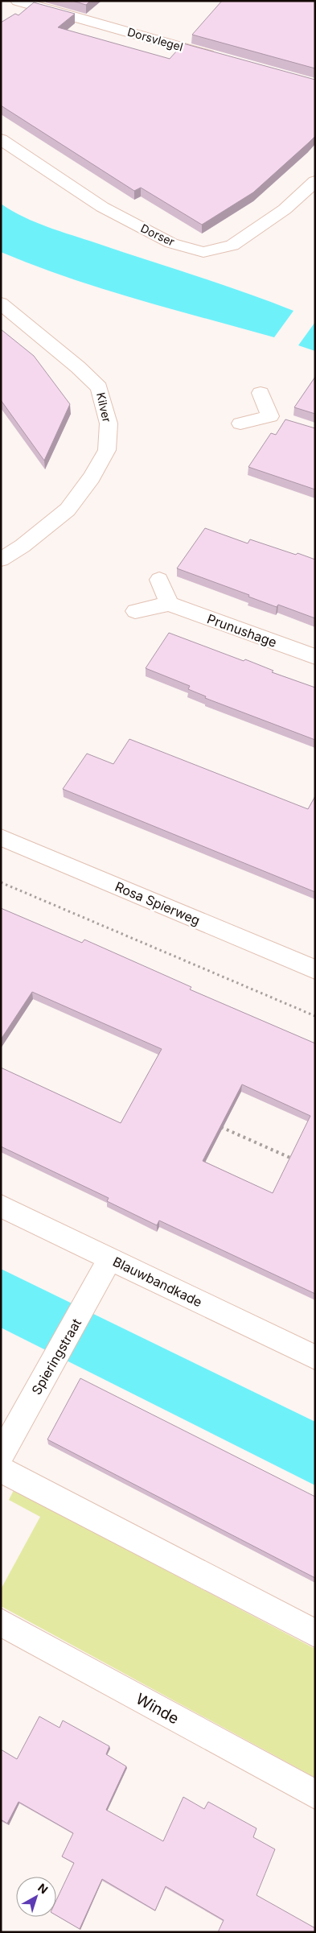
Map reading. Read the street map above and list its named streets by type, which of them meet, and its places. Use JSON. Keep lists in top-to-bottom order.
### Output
{
  "streets": {
    "street": [
      "Dorsvlegel",
      "Dorser",
      "Kilver",
      "Prunushage",
      "Rosa Spierweg",
      "Blauwbandkade",
      "Spieringstraat",
      "Winde"
    ]
  },
  "crossings": [
    ["Blauwbandkade", "Spieringstraat"]
  ],
  "north": "top right"
}
